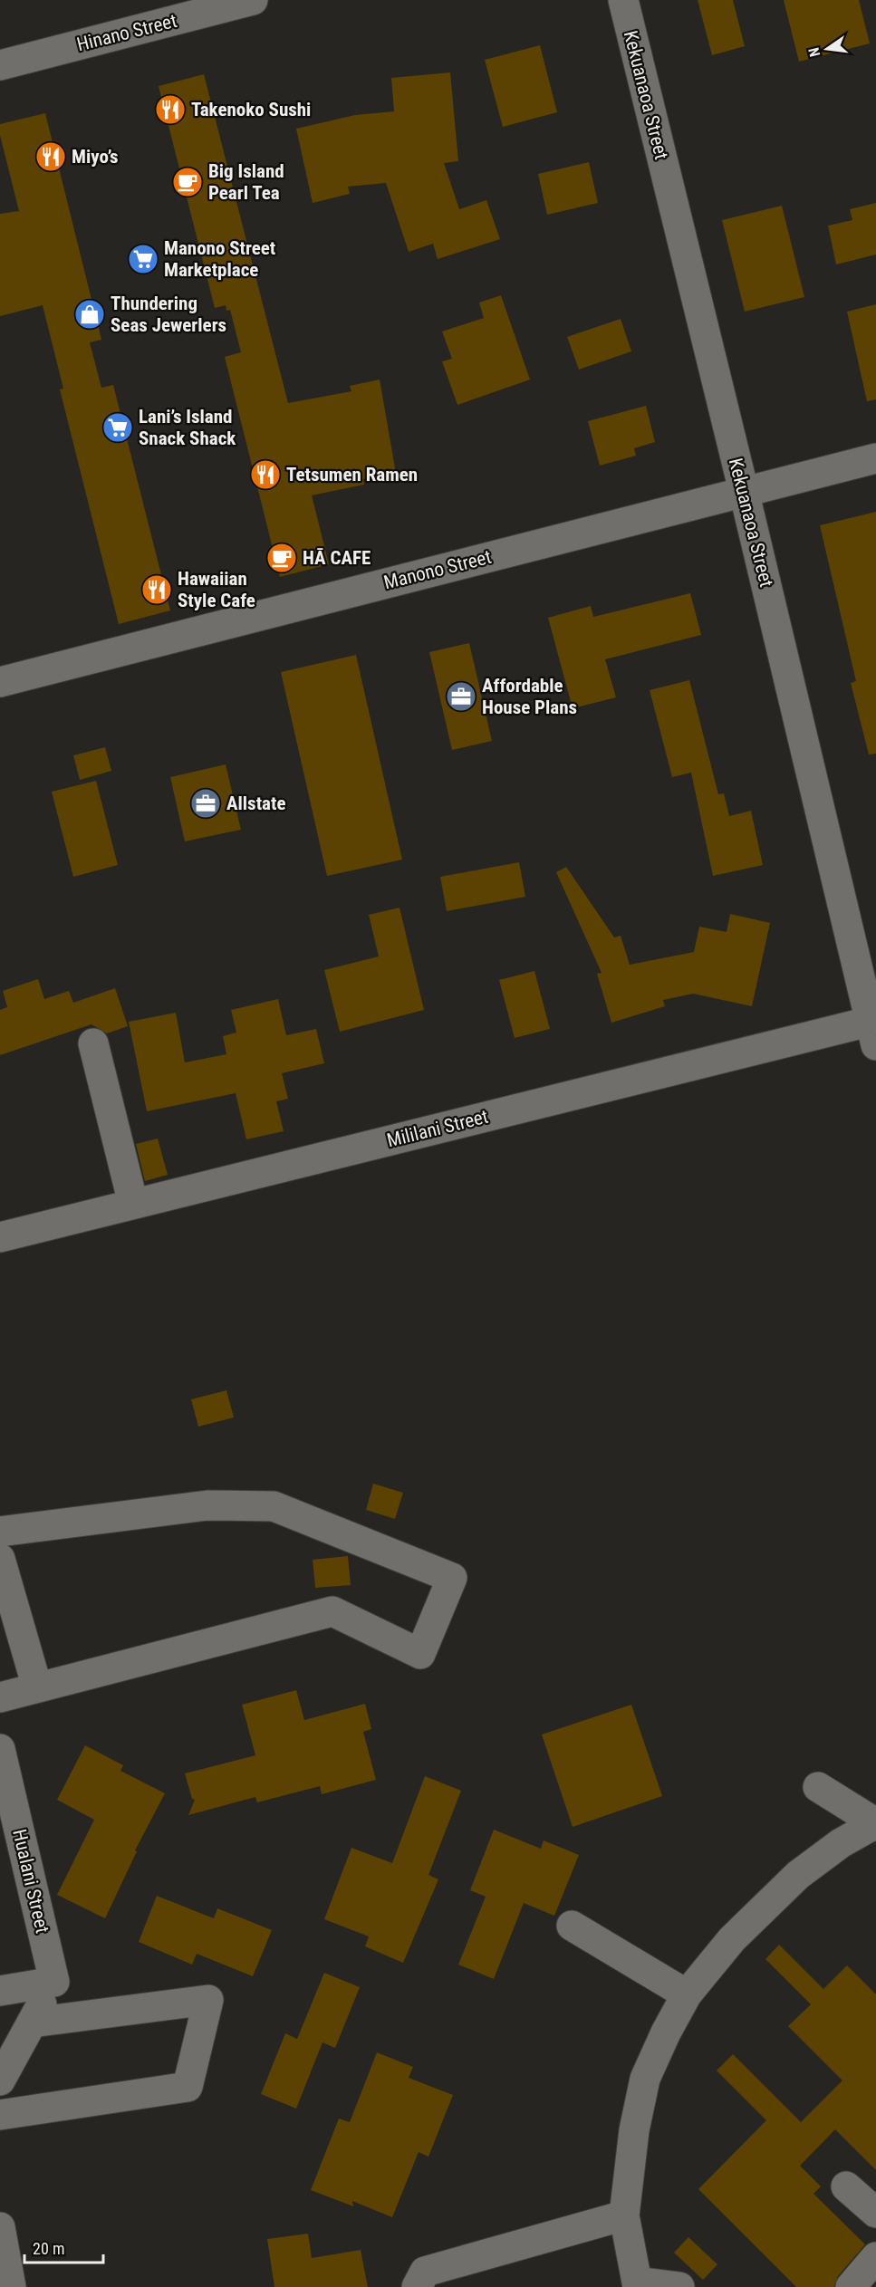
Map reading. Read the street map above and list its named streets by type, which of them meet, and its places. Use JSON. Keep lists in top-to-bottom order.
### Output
{
  "streets": {
    "street": [
      "Hinano Street",
      "Kekuanaoa Street",
      "Manono Street",
      "Mililani Street",
      "Hualani Street"
    ]
  },
  "crossings": [
    ["Kekuanaoa Street", "Manono Street"],
    ["Kekuanaoa Street", "Mililani Street"]
  ],
  "places": {
    "restaurant": [
      "Takenoko Sushi",
      "Miyo’s",
      "Tetsumen Ramen",
      "Hawaiian Style Cafe"
    ],
    "cafe": ["Big Island Pearl Tea", "HĀ CAFE"],
    "supermarket": ["Manono Street Marketplace", "Lani’s Island Snack Shack"],
    "shop": ["Thundering Seas Jewerlers"],
    "office": ["Affordable House Plans", "Allstate"]
  },
  "scale_bar": "20 m",
  "north": "left"
}
